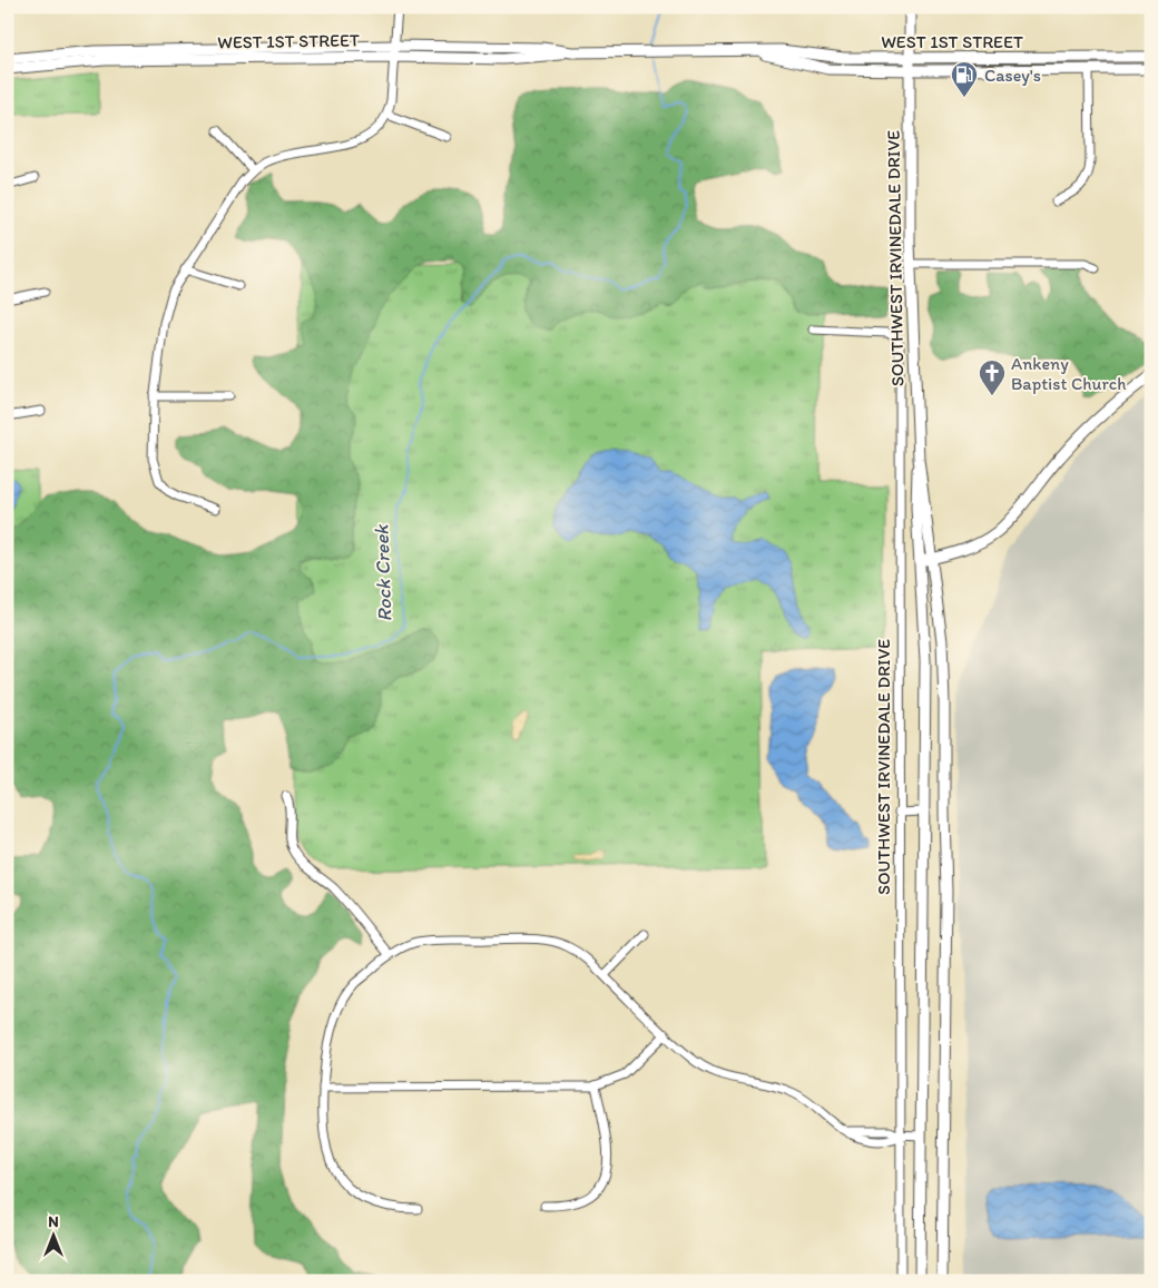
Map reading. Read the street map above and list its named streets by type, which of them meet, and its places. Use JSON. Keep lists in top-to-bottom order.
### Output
{
  "streets": {
    "main road": ["WEST 1ST STREET", "SOUTHWEST IRVINEDALE DRIVE"]
  },
  "crossings": [
    ["WEST 1ST STREET", "SOUTHWEST IRVINEDALE DRIVE"]
  ],
  "water": ["Rock Creek"],
  "places": {
    "fuel station": ["Casey's"],
    "church": ["Ankeny Baptist Church"]
  },
  "north": "top"
}
